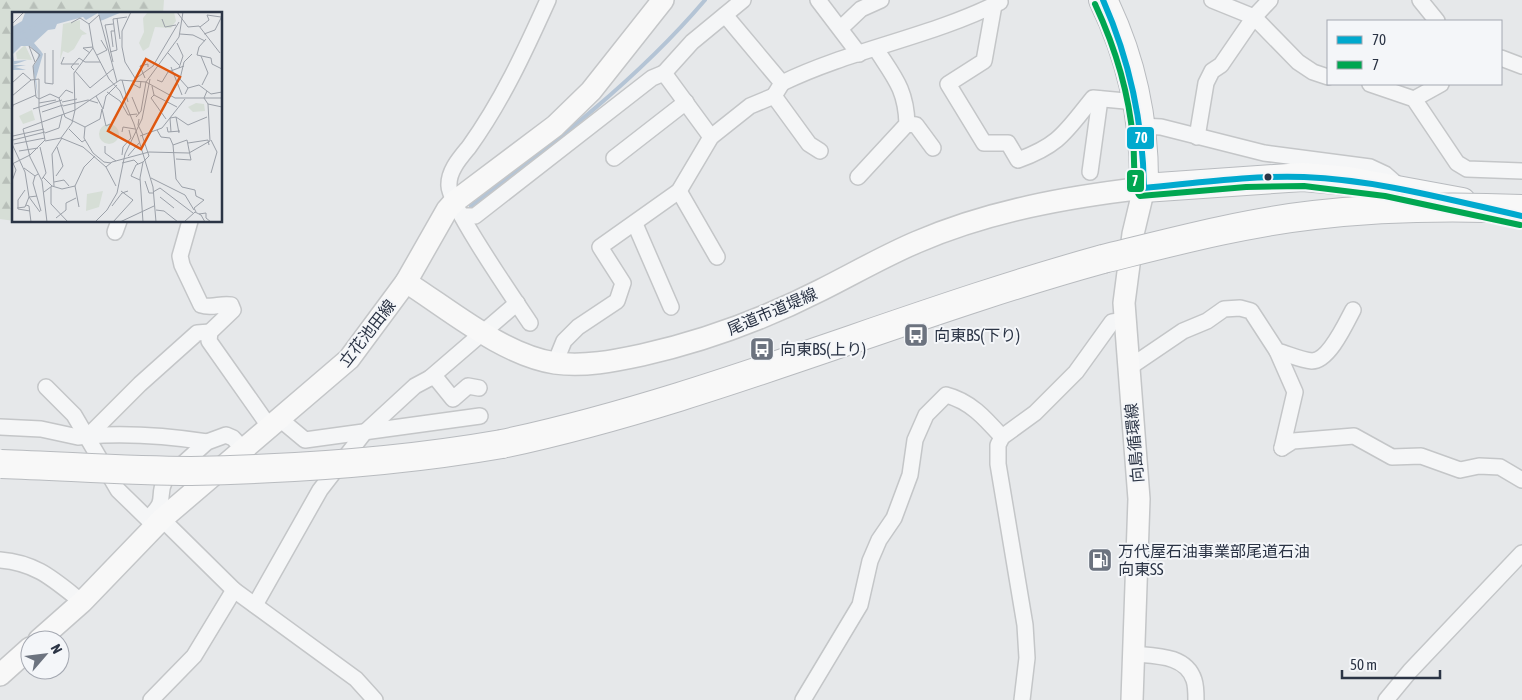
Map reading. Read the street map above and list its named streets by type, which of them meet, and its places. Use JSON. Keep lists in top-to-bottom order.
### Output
{
  "streets": {
    "main road": ["尾道市道堤線", "立花池田線", "向島循環線"]
  },
  "crossings": [
    ["尾道市道堤線", "立花池田線"],
    ["尾道市道堤線", "向島循環線"]
  ],
  "places": {
    "bus stop": ["向東BS(下り)", "向東BS(上り)"],
    "fuel station": ["万代屋石油事業部尾道石油 向東SS"]
  },
  "lines": ["transit line 70", "transit line 7"],
  "legend": ["70", "7"],
  "scale_bar": "50 m",
  "north": "top right"
}
